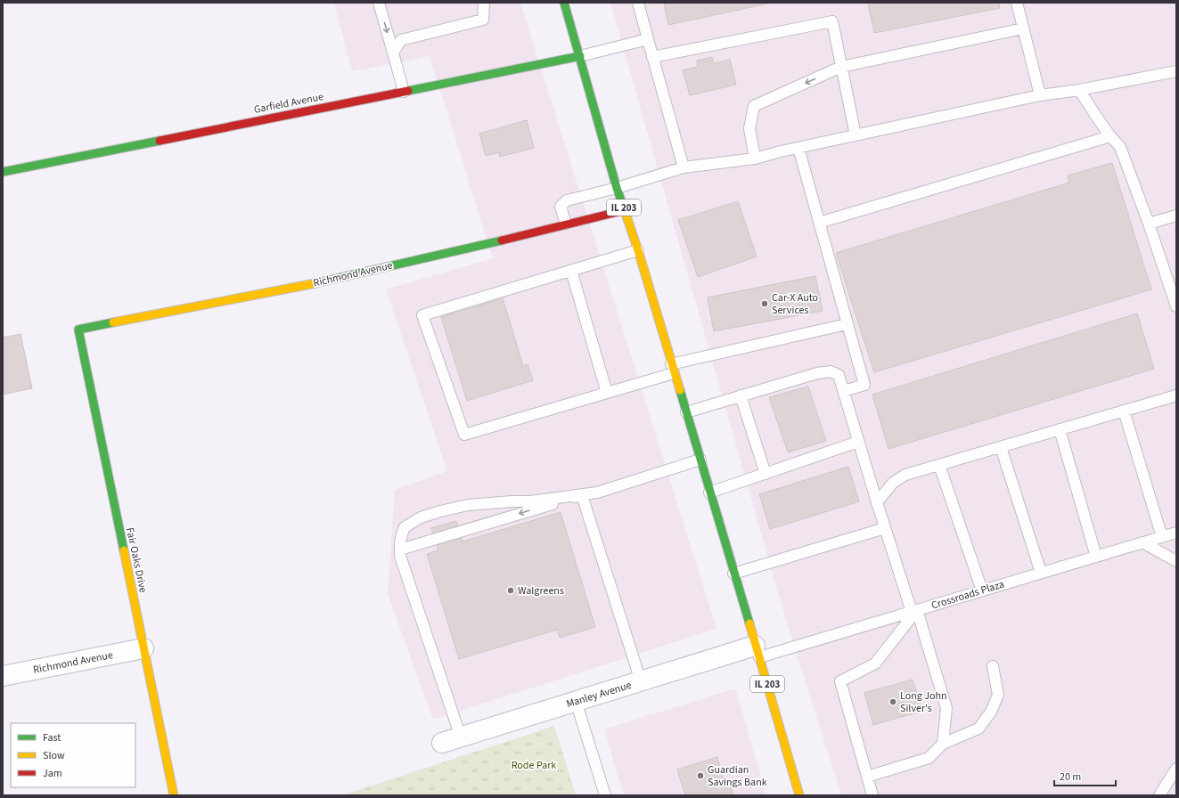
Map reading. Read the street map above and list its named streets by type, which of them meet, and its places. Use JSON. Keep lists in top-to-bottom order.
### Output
{
  "streets": {
    "street": [
      "Garfield Avenue",
      "IL 203",
      "Richmond Avenue",
      "Fair Oaks Drive",
      "Manley Avenue"
    ],
    "lane": ["Crossroads Plaza"]
  },
  "crossings": [
    ["Garfield Avenue", "IL 203"],
    ["IL 203", "Richmond Avenue"],
    ["IL 203", "Crossroads Plaza"],
    ["IL 203", "Manley Avenue"],
    ["Richmond Avenue", "Fair Oaks Drive"],
    ["Crossroads Plaza", "Manley Avenue"]
  ],
  "parks": ["Rode Park"],
  "places": [
    "Car-X Auto Services",
    "Walgreens",
    "Long John Silver's",
    "Guardian Savings Bank"
  ],
  "legend": ["Fast", "Slow", "Jam"],
  "scale_bar": "20 m"
}
